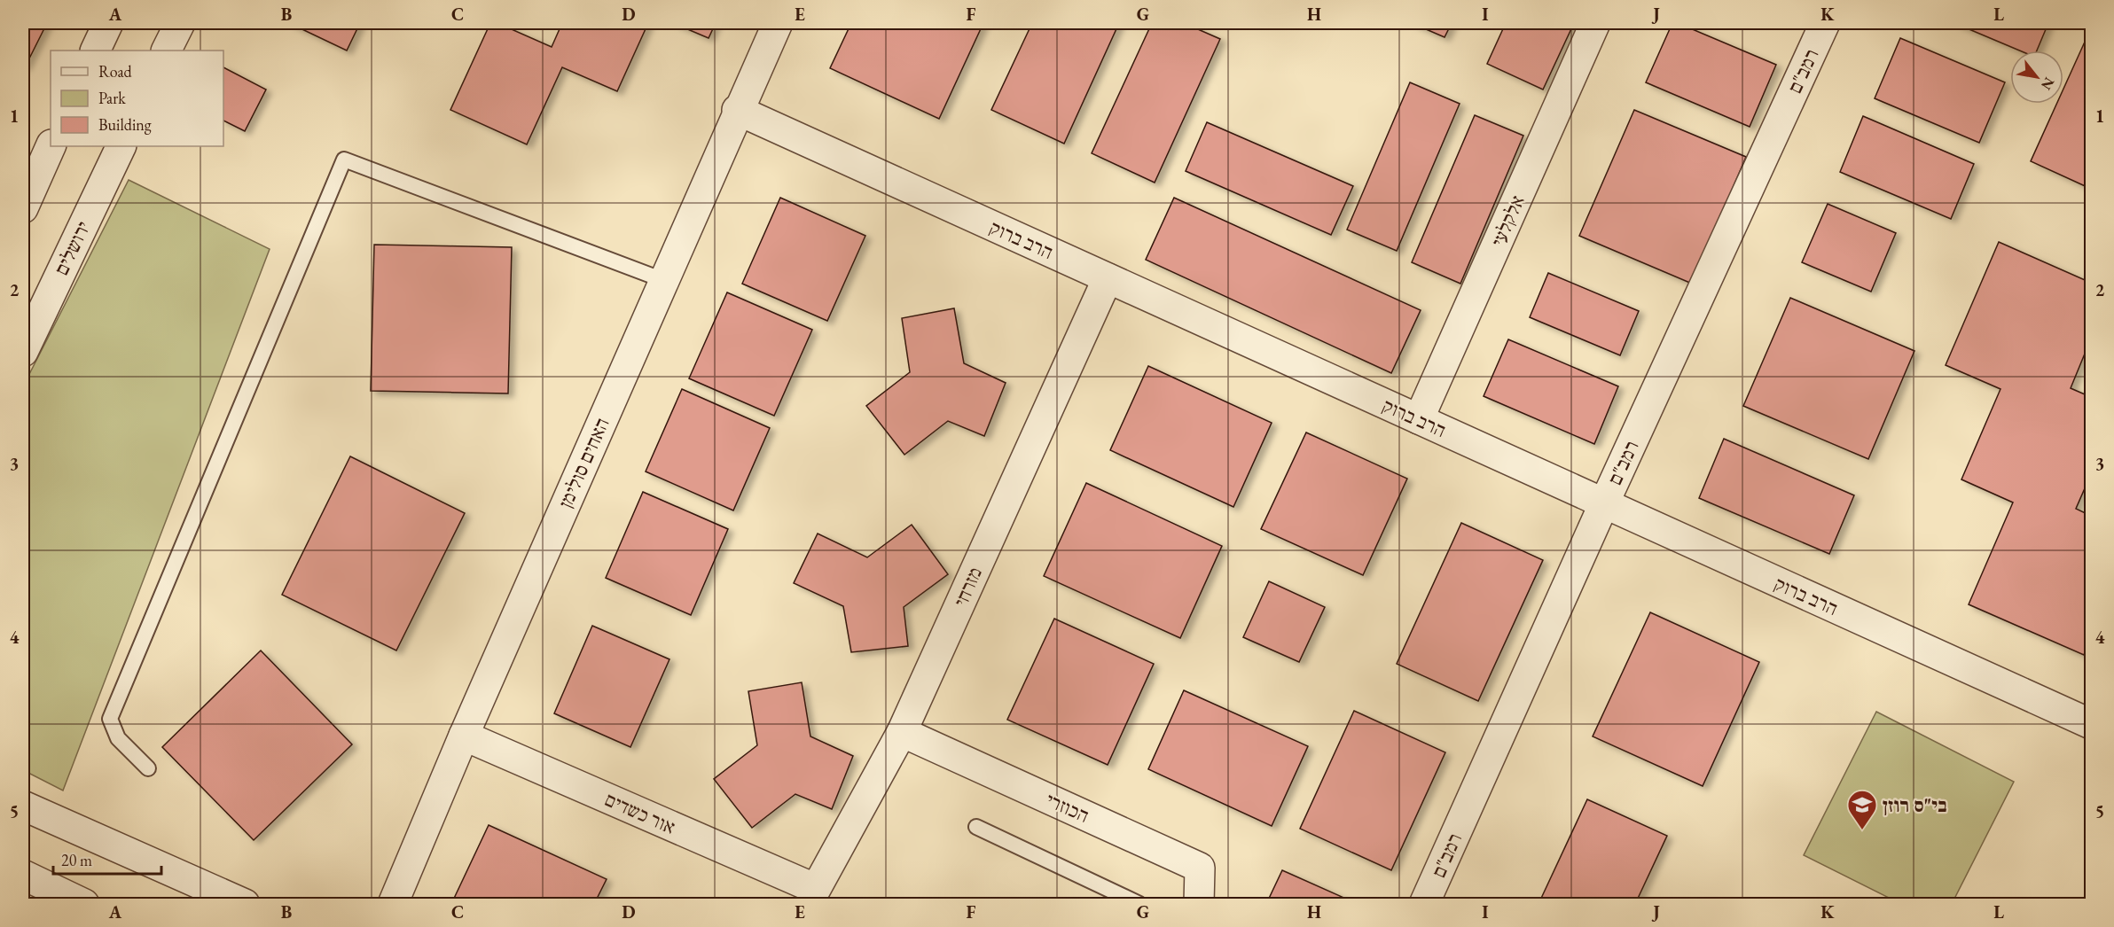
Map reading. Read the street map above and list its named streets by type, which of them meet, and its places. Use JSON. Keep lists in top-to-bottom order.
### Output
{
  "streets": {
    "street": [
      "רמב\"ם",
      "אלקלעי",
      "הרב ברוק",
      "ירושלים",
      "האחים סולימן",
      "מזרחי",
      "הכוזרי",
      "אור כשדים"
    ]
  },
  "crossings": [
    ["רמב\"ם", "הרב ברוק"],
    ["אלקלעי", "הרב ברוק"],
    ["הרב ברוק", "האחים סולימן"],
    ["הרב ברוק", "מזרחי"],
    ["האחים סולימן", "אור כשדים"],
    ["מזרחי", "הכוזרי"],
    ["מזרחי", "אור כשדים"]
  ],
  "places": {
    "school or university": ["בי\"ס רוזן"]
  },
  "legend": ["Road", "Park", "Building"],
  "scale_bar": "20 m",
  "north": "bottom right",
  "grid": {
    "columns": [
      "A",
      "B",
      "C",
      "D",
      "E",
      "F",
      "G",
      "H",
      "I",
      "J",
      "K",
      "L"
    ],
    "rows": [
      "1",
      "2",
      "3",
      "4",
      "5"
    ]
  }
}
